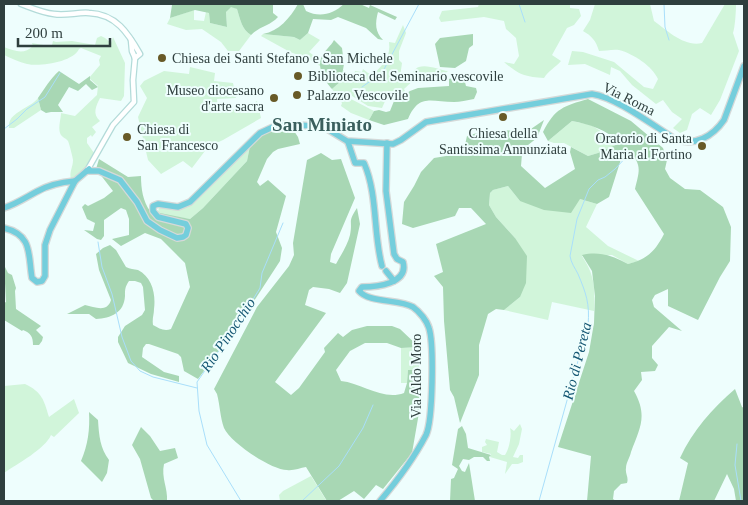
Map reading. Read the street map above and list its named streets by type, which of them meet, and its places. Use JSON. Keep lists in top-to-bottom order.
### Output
{
  "streets": {
    "main road": ["Via Roma", "Via Aldo Moro"]
  },
  "districts": ["San Miniato"],
  "water": ["Rio Pinocchio", "Rio di Pereta"],
  "places": [
    "Chiesa dei Santi Stefano e San Michele",
    "Biblioteca del Seminario vescovile",
    "Palazzo Vescovile",
    "Museo diocesano d'arte sacra",
    "Chiesa della Santissima Annunziata",
    "Chiesa di San Francesco",
    "Oratorio di Santa Maria al Fortino"
  ],
  "scale_bar": "200 m"
}
